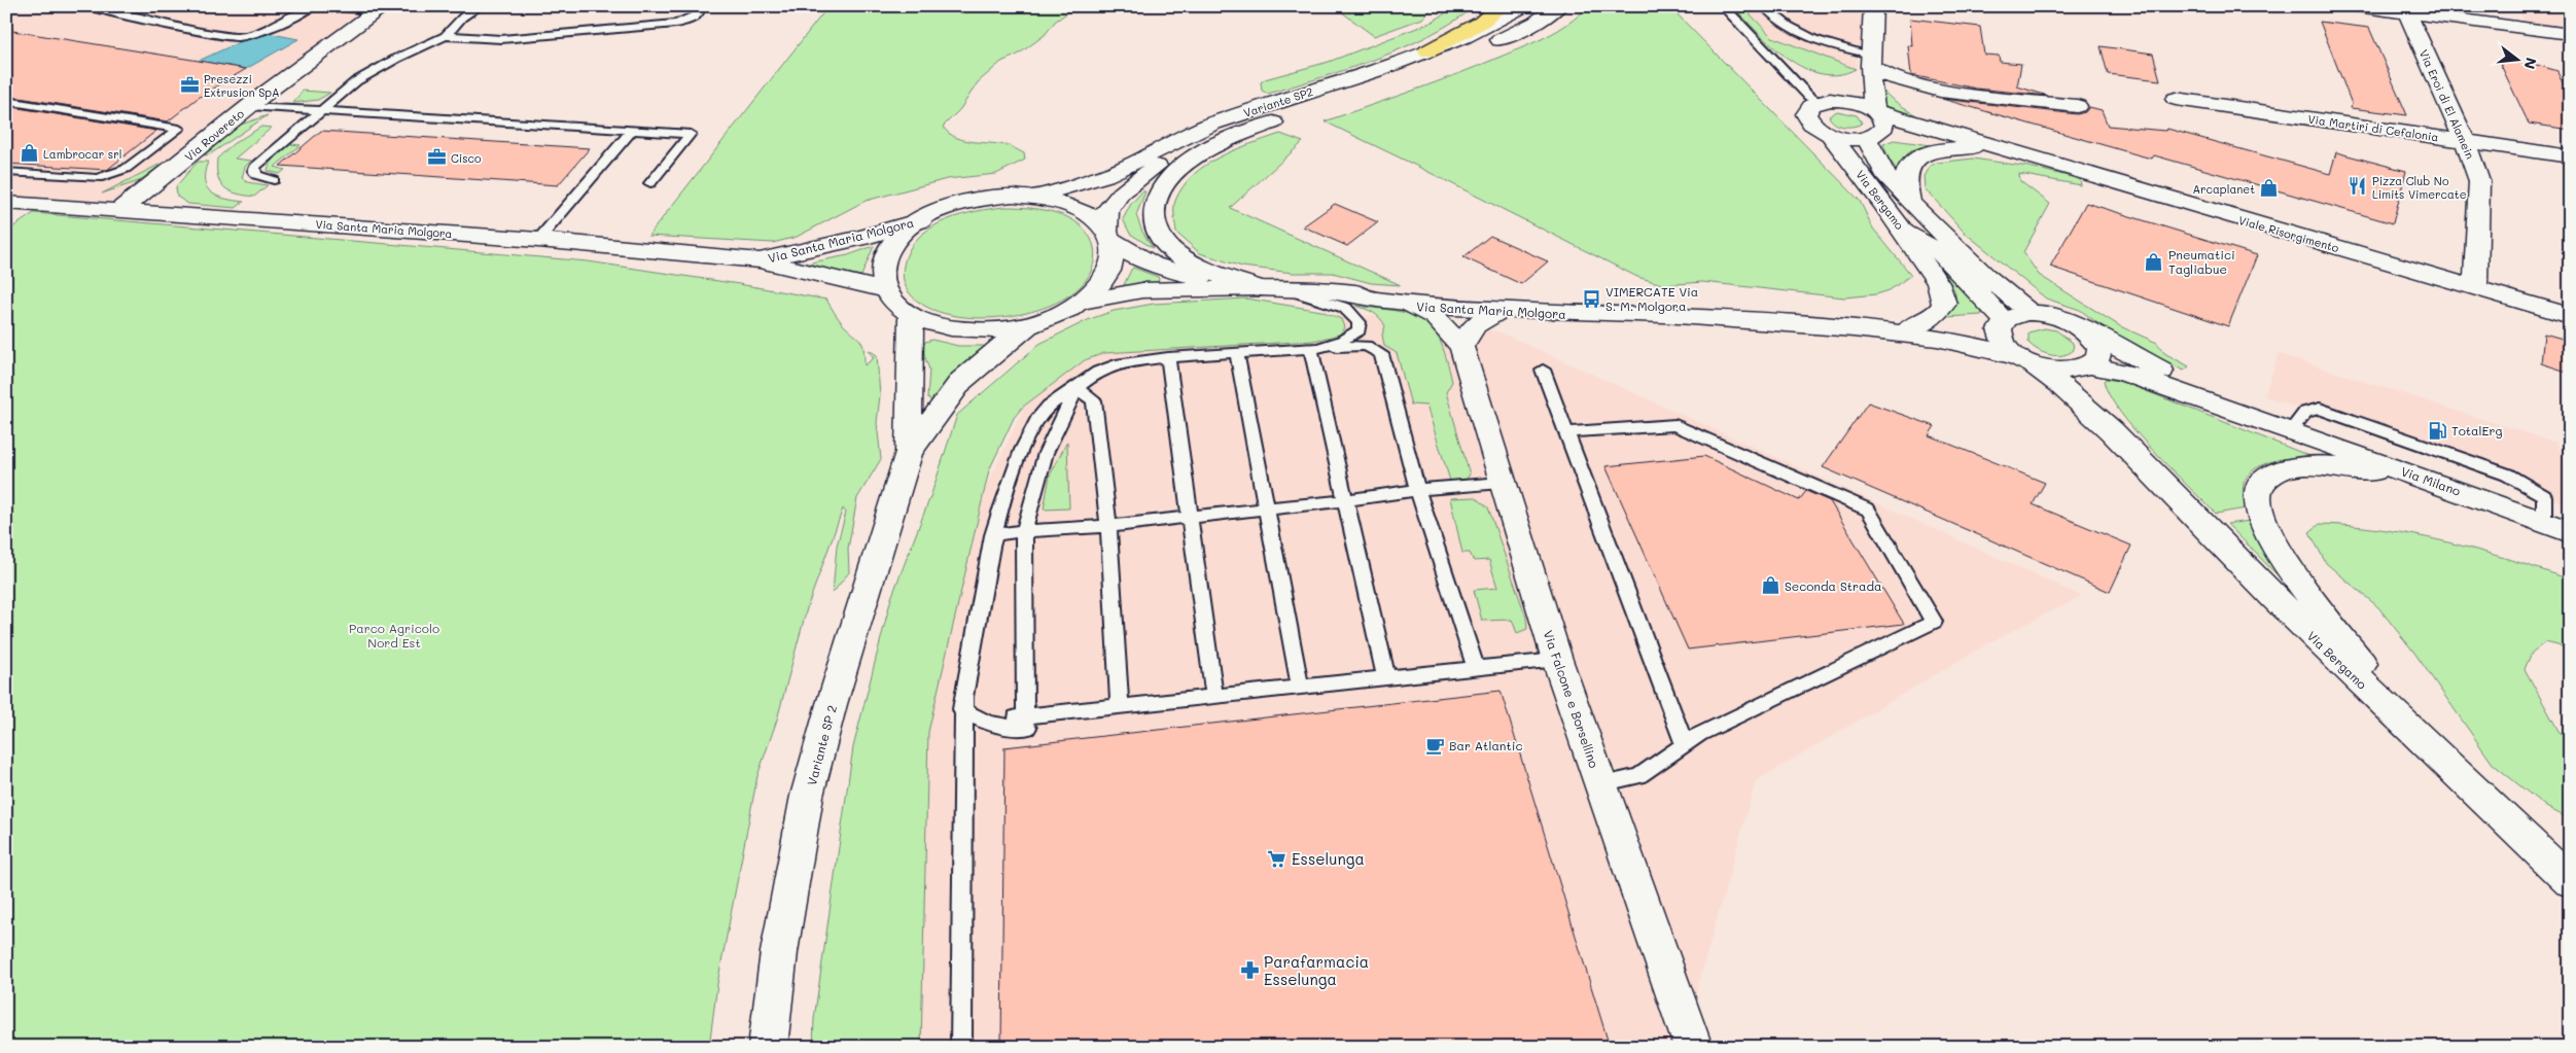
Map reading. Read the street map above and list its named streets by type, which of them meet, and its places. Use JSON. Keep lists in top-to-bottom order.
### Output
{
  "streets": {
    "street": [
      "Variante SP2",
      "Via Eroi di El Alamein",
      "Via Martiri di Cefalonia",
      "Via Rovereto",
      "Via Bergamo",
      "Via Santa Maria Molgora",
      "Viale Risorgimento",
      "Via Milano",
      "Via Falcone e Borsellino",
      "Variante SP 2"
    ]
  },
  "crossings": [
    ["Variante SP2", "Via Santa Maria Molgora"],
    ["Via Eroi di El Alamein", "Via Martiri di Cefalonia"],
    ["Via Eroi di El Alamein", "Viale Risorgimento"],
    ["Via Rovereto", "Via Santa Maria Molgora"],
    ["Via Bergamo", "Via Santa Maria Molgora"],
    ["Via Bergamo", "Viale Risorgimento"],
    ["Via Bergamo", "Via Milano"],
    ["Via Santa Maria Molgora", "Via Milano"],
    ["Via Santa Maria Molgora", "Via Falcone e Borsellino"]
  ],
  "parks": ["Parco Agricolo Nord Est"],
  "places": {
    "office": ["Presezzi Extrusion SpA", "Cisco"],
    "shop": [
      "Lambrocar srl",
      "Arcaplanet",
      "Pneumatici Tagliabue",
      "Seconda Strada"
    ],
    "restaurant": ["Pizza Club No Limits Vimercate"],
    "bus stop": ["VIMERCATE Via S. M. Molgora"],
    "fuel station": ["TotalErg"],
    "cafe": ["Bar Atlantic"],
    "supermarket": ["Esselunga"],
    "pharmacy": ["Parafarmacia Esselunga"]
  },
  "north": "right"
}
